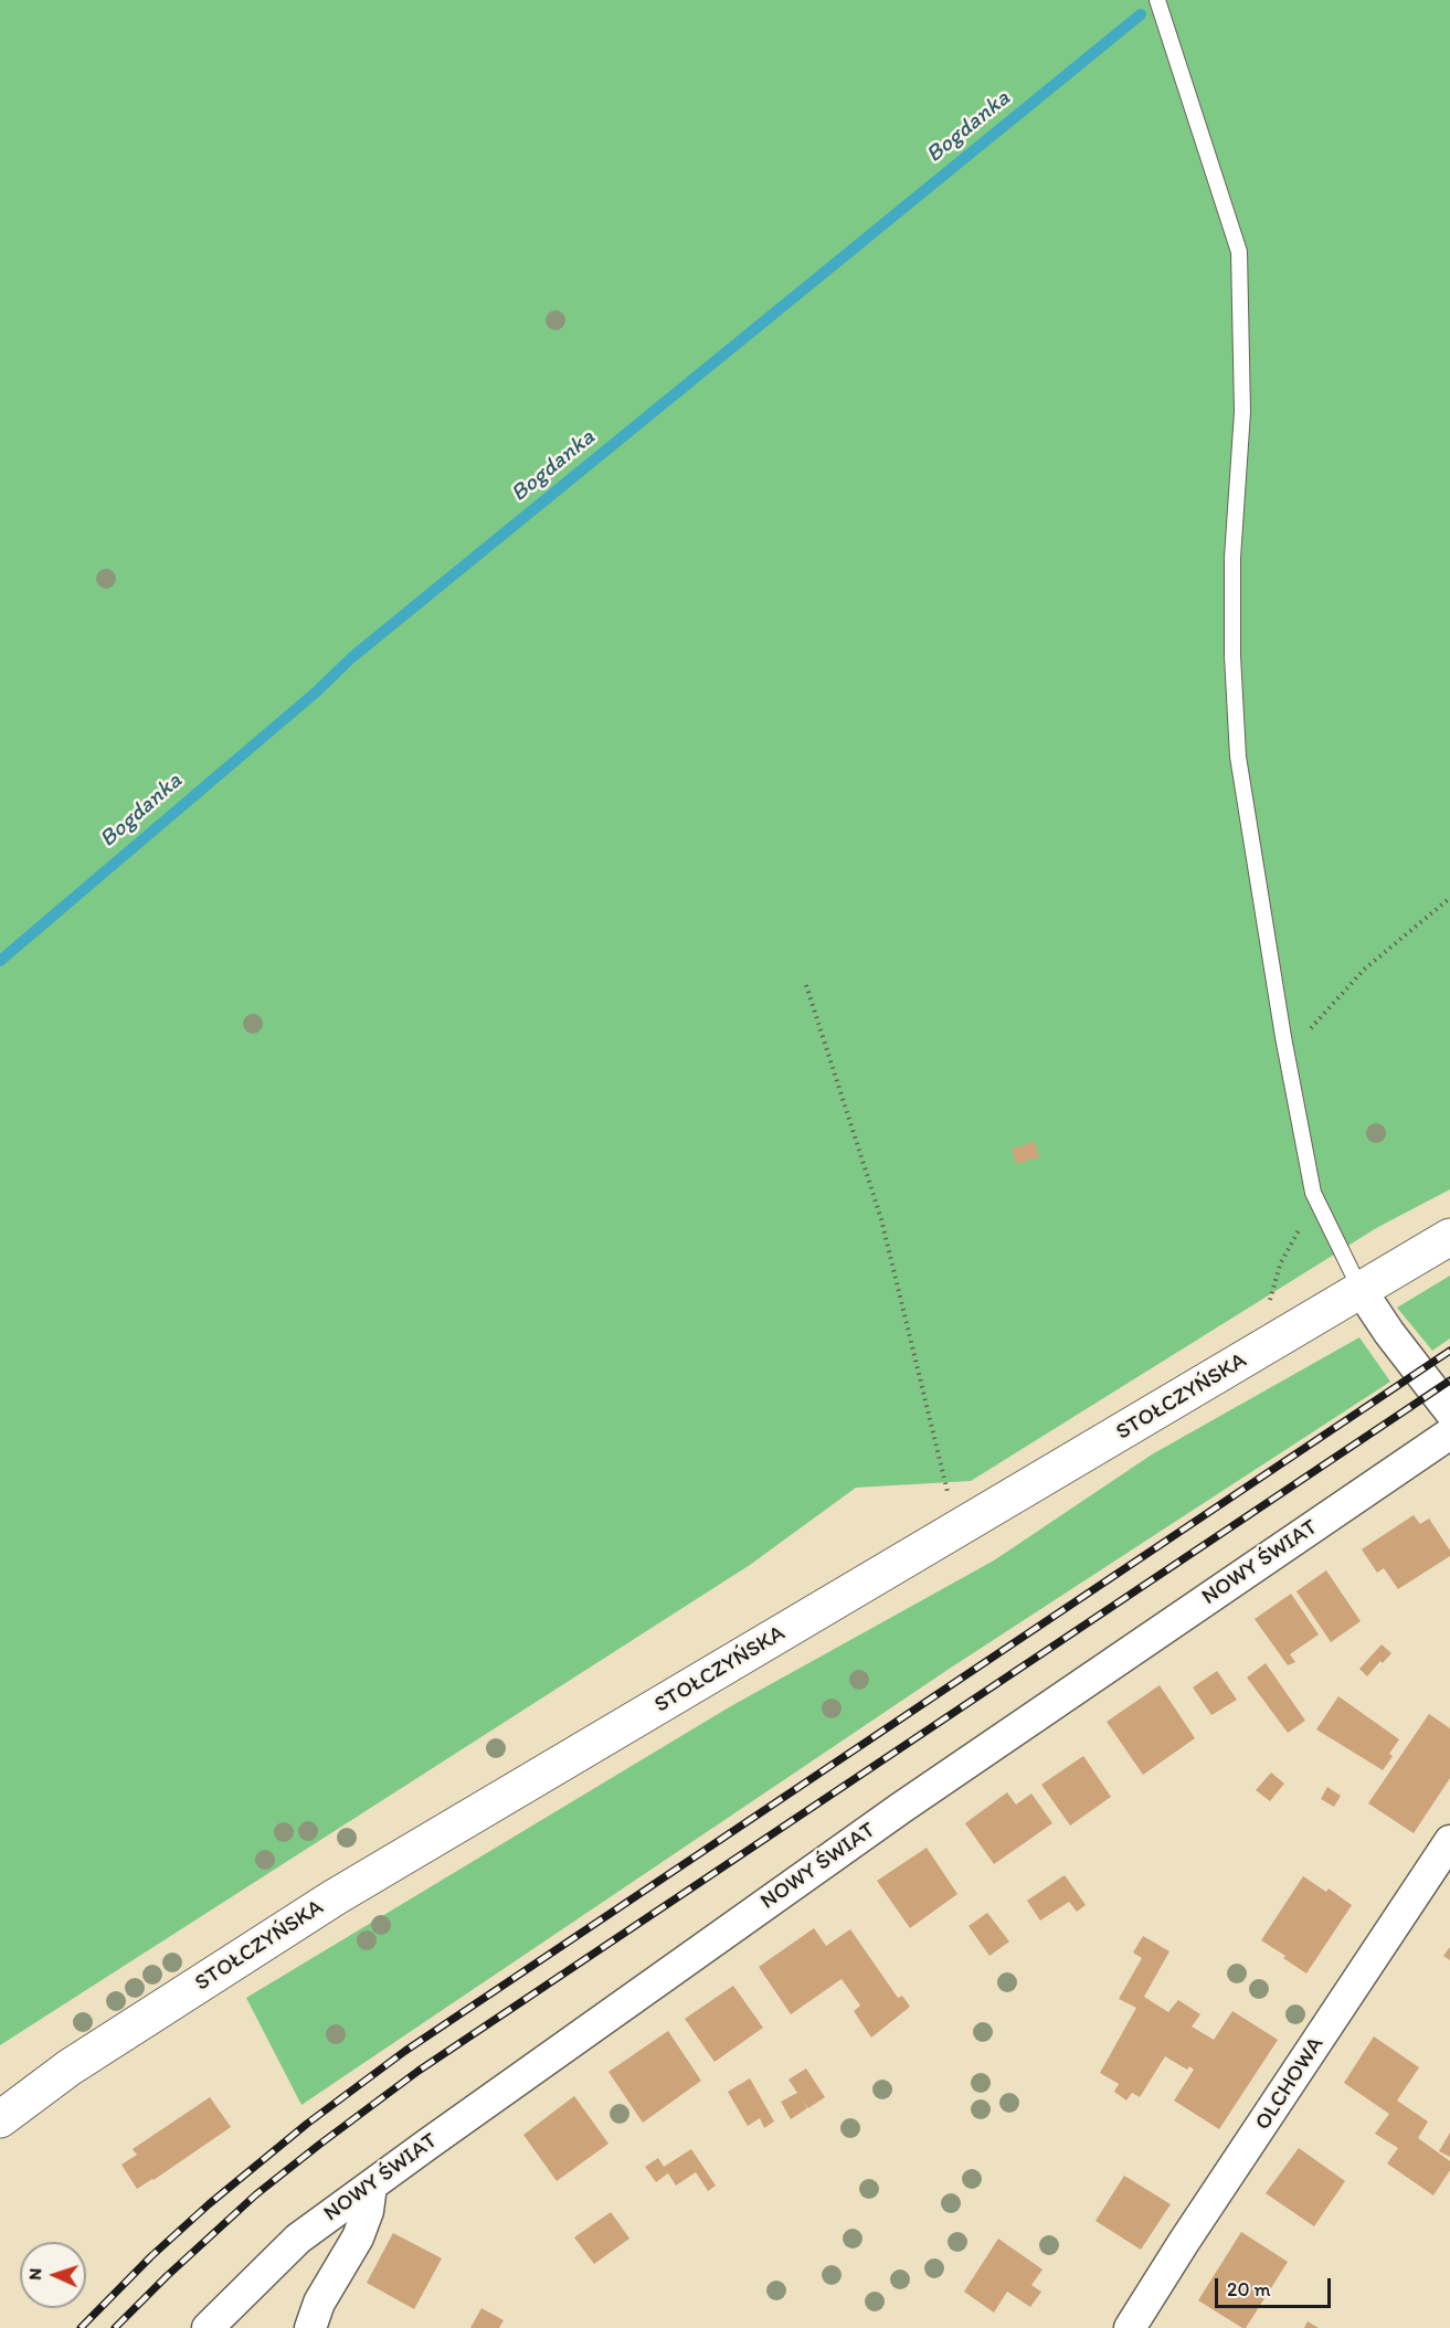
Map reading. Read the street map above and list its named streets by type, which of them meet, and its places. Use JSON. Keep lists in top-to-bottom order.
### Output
{
  "streets": {
    "street": ["STOŁCZYŃSKA", "NOWY ŚWIAT", "OLCHOWA"]
  },
  "water": ["Bogdanka"],
  "scale_bar": "20 m",
  "north": "left"
}
